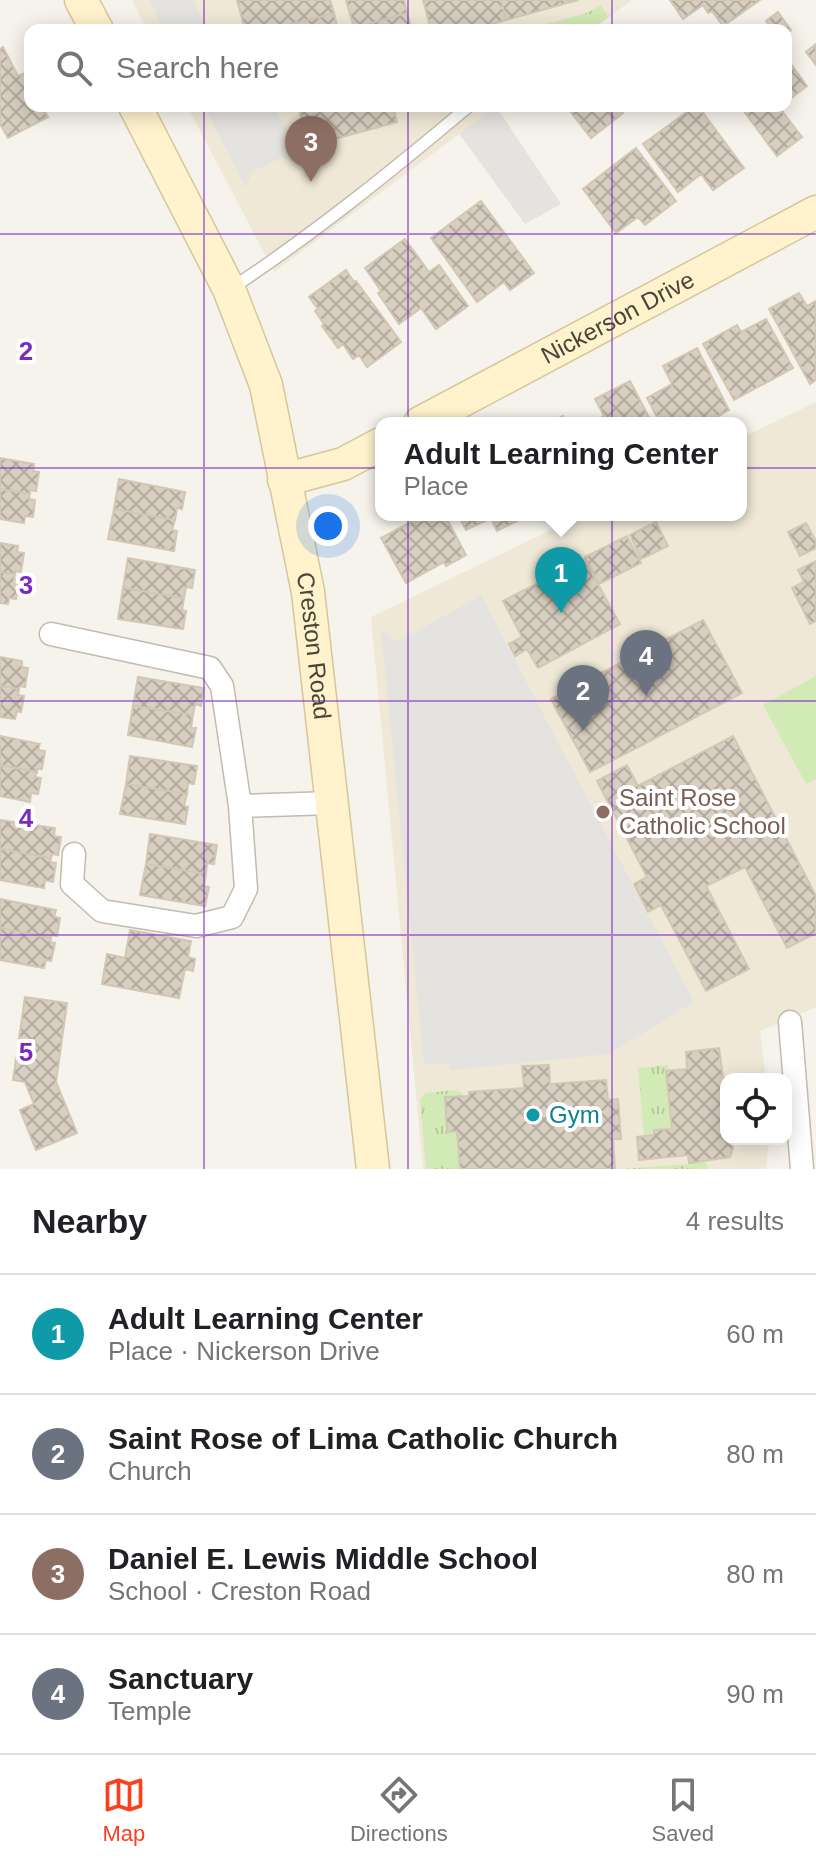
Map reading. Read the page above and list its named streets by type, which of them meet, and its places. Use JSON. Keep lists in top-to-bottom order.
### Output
{
  "streets": {
    "main road": ["Nickerson Drive", "Creston Road"]
  },
  "places": ["Saint Rose Catholic School", "Gym"],
  "page": {
    "search": "Search here",
    "pins": [
      "3",
      "1",
      "4",
      "2"
    ],
    "popup": ["Adult Learning Center", "Place"],
    "heading": ["Nearby", "4 results"],
    "list": [
      {
        "mark": "1",
        "name": "Adult Learning Center",
        "note": "Place · Nickerson Drive",
        "value": "60 m"
      },
      {
        "mark": "2",
        "name": "Saint Rose of Lima Catholic Church",
        "note": "Church",
        "value": "80 m"
      },
      {
        "mark": "3",
        "name": "Daniel E. Lewis Middle School",
        "note": "School · Creston Road",
        "value": "80 m"
      },
      {
        "mark": "4",
        "name": "Sanctuary",
        "note": "Temple",
        "value": "90 m"
      }
    ],
    "nav": ["Map", "Directions", "Saved"]
  },
  "grid": {
    "rows": [
      "2",
      "3",
      "4",
      "5"
    ]
  }
}
